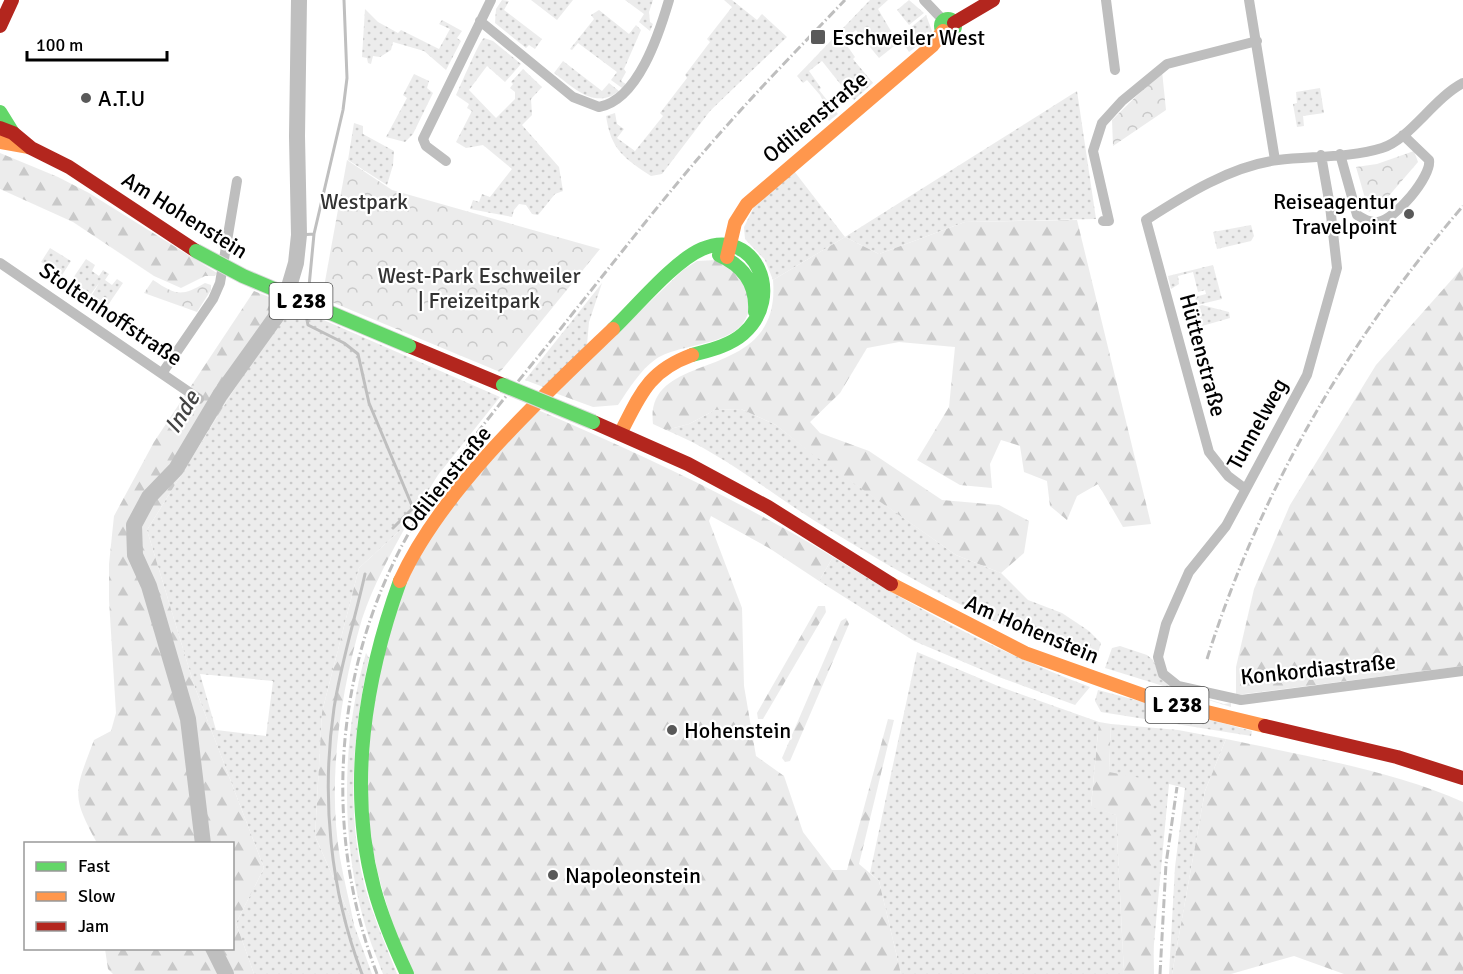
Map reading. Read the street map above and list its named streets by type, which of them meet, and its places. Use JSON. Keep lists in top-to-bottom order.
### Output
{
  "streets": {
    "main road": ["Odilienstraße", "Am Hohenstein", "L 238"],
    "street": [
      "Stoltenhoffstraße",
      "Hüttenstraße",
      "Tunnelweg",
      "Konkordiastraße"
    ]
  },
  "crossings": [
    ["Hüttenstraße", "Tunnelweg"],
    ["Tunnelweg", "Konkordiastraße"]
  ],
  "water": ["Inde"],
  "parks": ["Westpark", "West-Park Eschweiler | Freizeitpark"],
  "places": {
    "transit": ["Eschweiler West"],
    "other": [
      "A.T.U",
      "Reiseagentur Travelpoint",
      "Hohenstein",
      "Napoleonstein"
    ]
  },
  "legend": ["Fast", "Slow", "Jam"],
  "scale_bar": "100 m"
}
